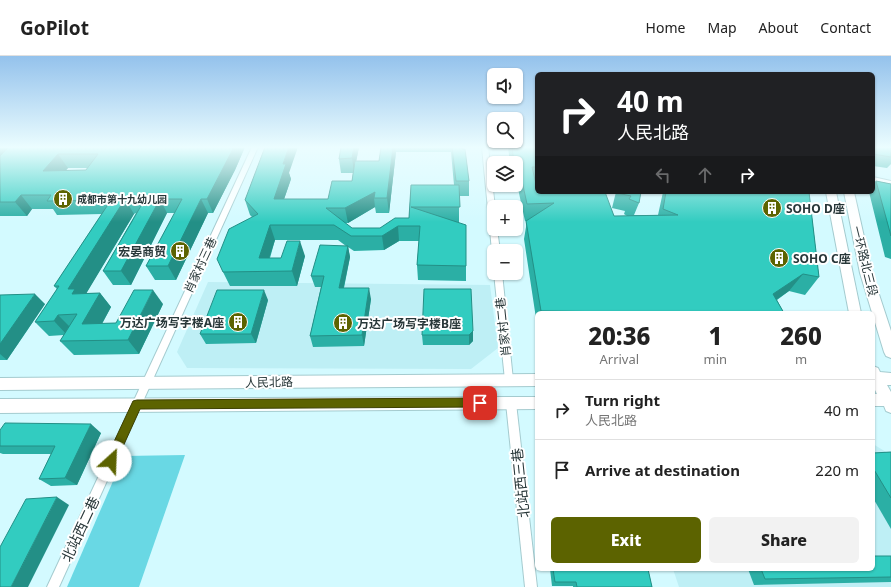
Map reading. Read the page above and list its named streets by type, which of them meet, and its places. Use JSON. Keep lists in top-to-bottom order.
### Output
{
  "streets": {
    "main road": ["一环路北三段", "人民北路"],
    "street": [
      "肖家村三巷",
      "肖家村二巷",
      "北站西三巷",
      "北站西二巷"
    ]
  },
  "crossings": [
    ["肖家村三巷", "人民北路"],
    ["肖家村三巷", "北站西二巷"],
    ["肖家村二巷", "人民北路"],
    ["人民北路", "北站西三巷"],
    ["人民北路", "北站西二巷"]
  ],
  "places": {
    "building": [
      "成都市第十九幼儿园",
      "SOHO D座",
      "宏晏商贸",
      "SOHO C座",
      "万达广场写字楼A座",
      "万达广场写字楼B座"
    ]
  },
  "page": {
    "header": "GoPilot",
    "nav": [
      "Home",
      "Map",
      "About",
      "Contact"
    ],
    "map_buttons": ["+", "−"],
    "turn": ["40 m", "人民北路"],
    "eta": [
      "20:36",
      "Arrival",
      "1",
      "min",
      "260",
      "m"
    ],
    "list": [
      {
        "name": "Turn right",
        "note": "人民北路",
        "value": "40 m"
      },
      {
        "name": "Arrive at destination",
        "value": "220 m"
      }
    ],
    "buttons": ["Exit", "Share"]
  }
}
